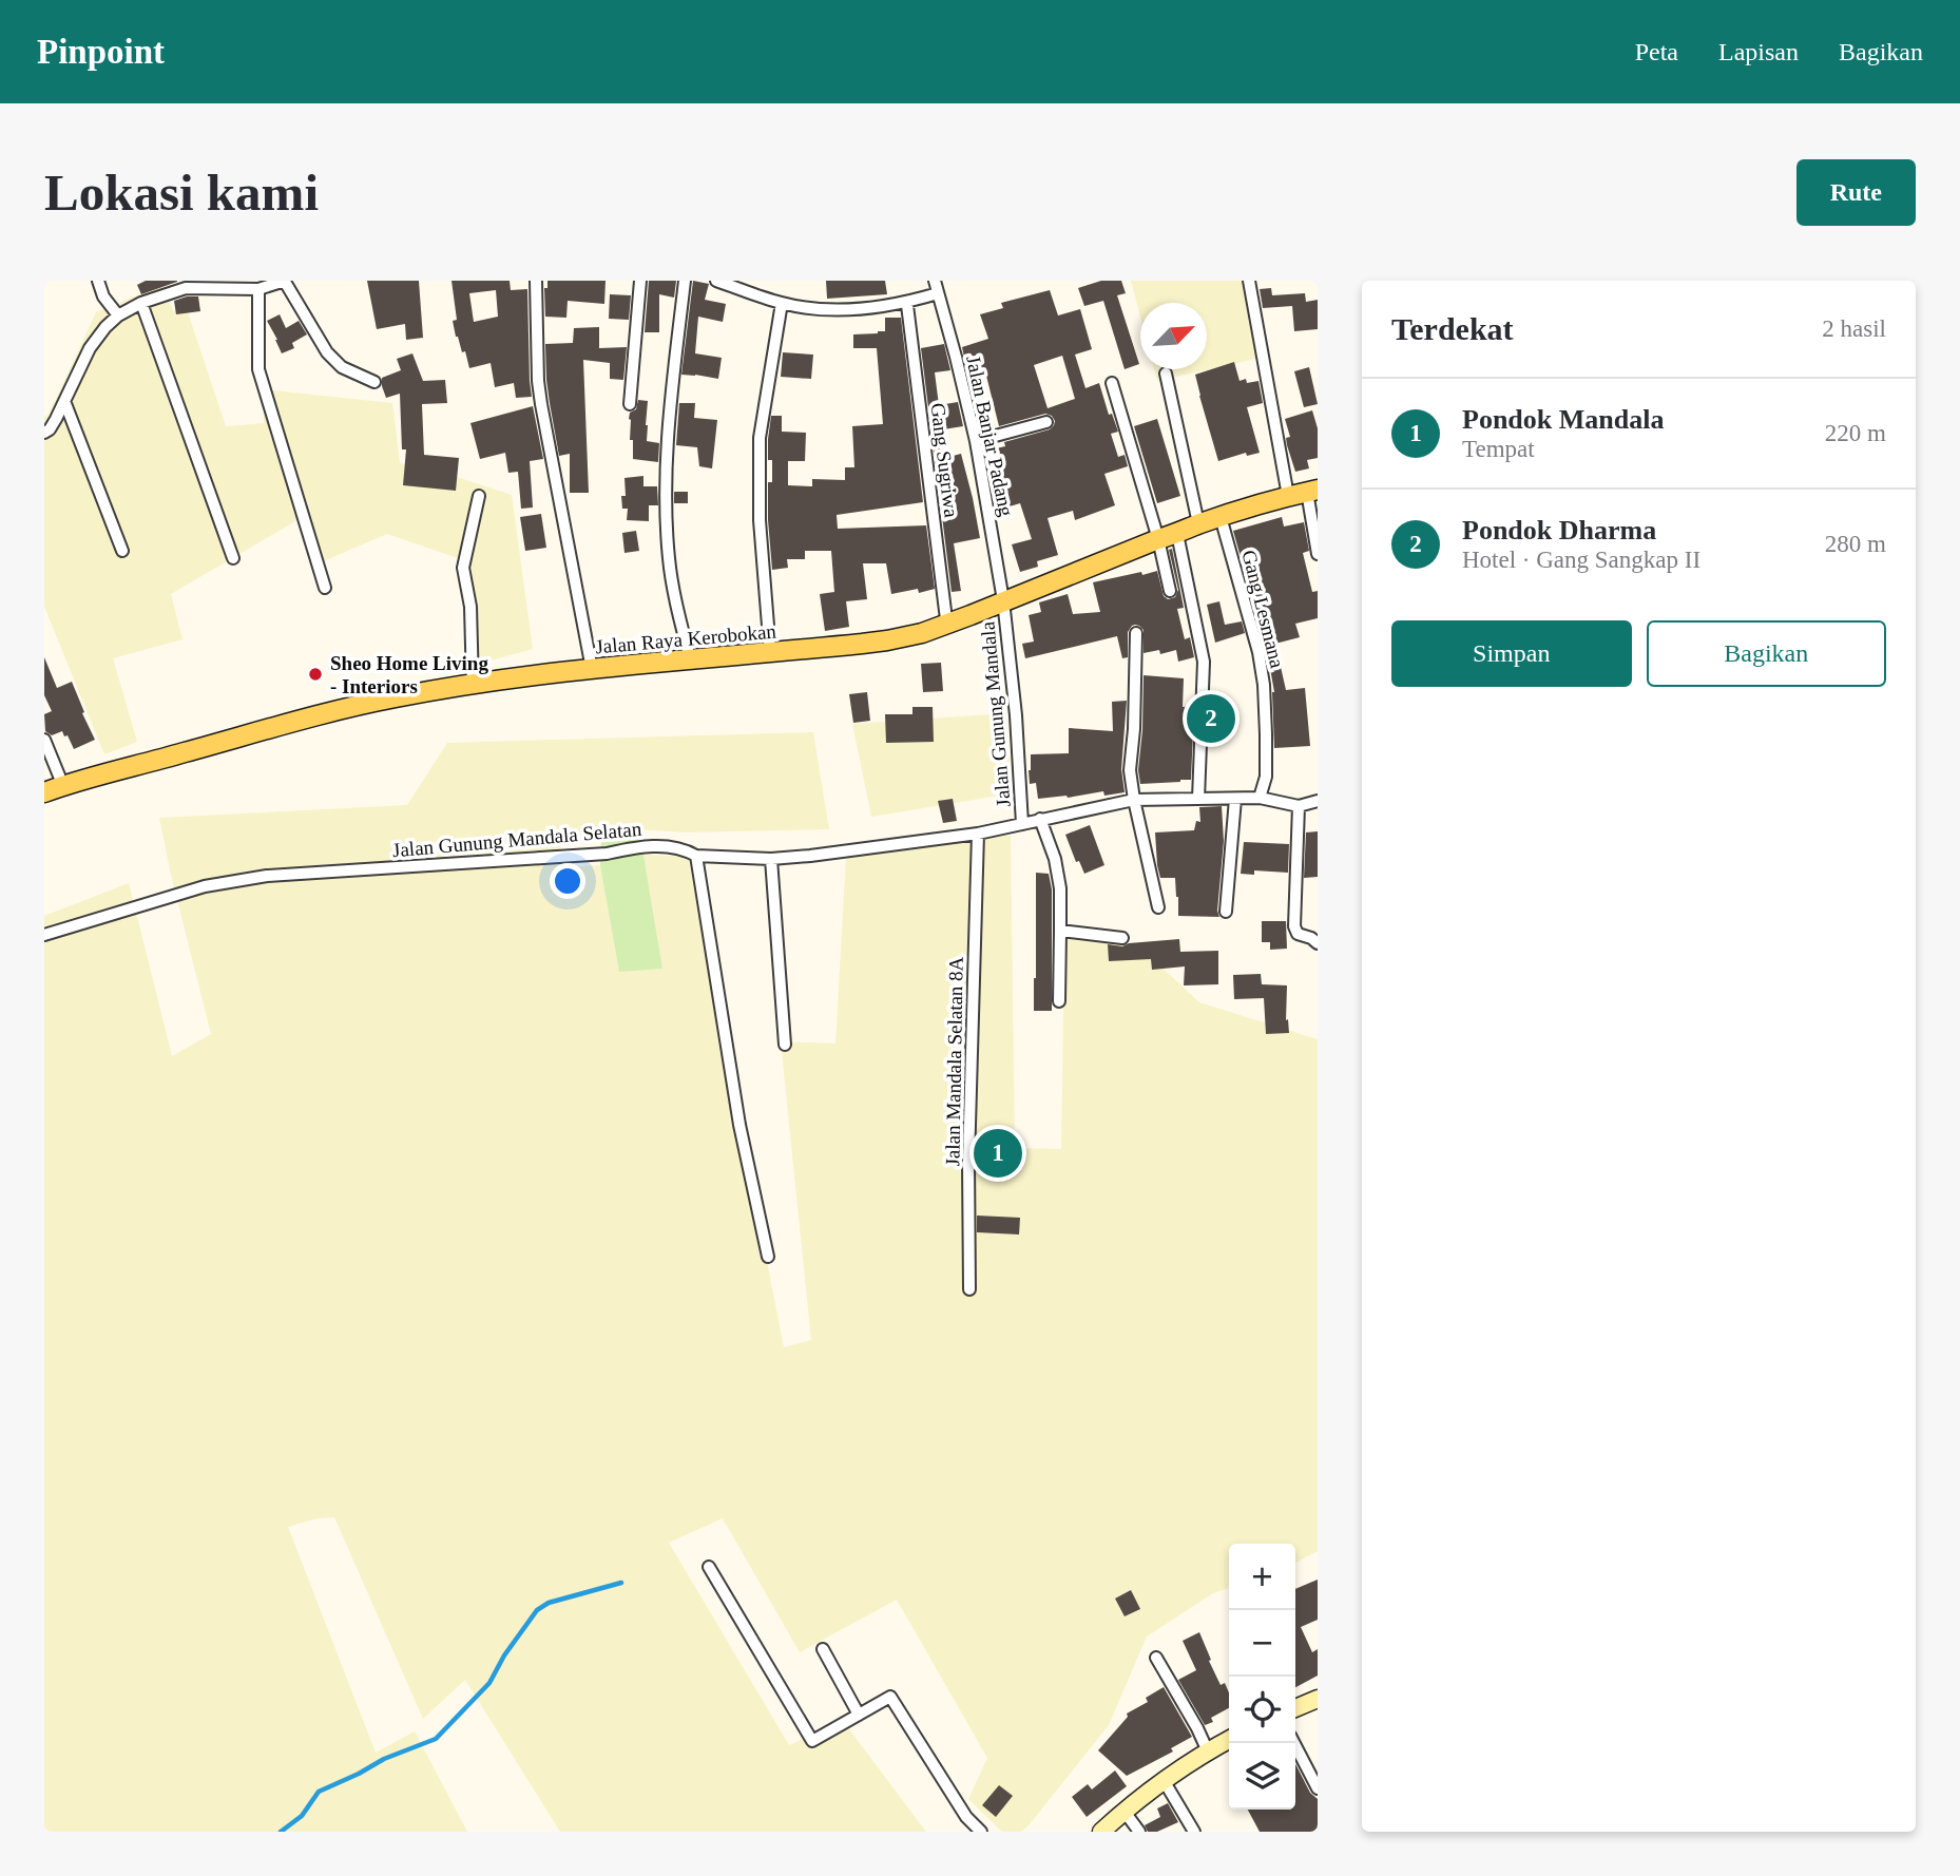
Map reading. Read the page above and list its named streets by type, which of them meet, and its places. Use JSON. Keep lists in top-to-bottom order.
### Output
{
  "streets": {
    "main road": ["Jalan Raya Kerobokan"],
    "street": [
      "Jalan Banjar Padang",
      "Gang Sugriwa",
      "Gang Lesmana",
      "Jalan Gunung Mandala",
      "Jalan Gunung Mandala Selatan",
      "Jalan Mandala Selatan 8A"
    ]
  },
  "crossings": [
    ["Jalan Banjar Padang", "Jalan Raya Kerobokan"],
    ["Jalan Banjar Padang", "Jalan Gunung Mandala"],
    ["Gang Lesmana", "Jalan Raya Kerobokan"],
    ["Gang Lesmana", "Jalan Gunung Mandala Selatan"],
    ["Jalan Raya Kerobokan", "Jalan Gunung Mandala"],
    ["Jalan Gunung Mandala", "Jalan Gunung Mandala Selatan"],
    ["Jalan Gunung Mandala Selatan", "Jalan Mandala Selatan 8A"]
  ],
  "places": ["Sheo Home Living - Interiors"],
  "north": "top right",
  "page": {
    "header": "Pinpoint",
    "nav": ["Peta", "Lapisan", "Bagikan"],
    "buttons": [
      "Rute",
      ["Simpan", "Bagikan"]
    ],
    "title": "Lokasi kami",
    "heading": ["Terdekat", "2 hasil"],
    "list": [
      {
        "mark": "1",
        "name": "Pondok Mandala",
        "note": "Tempat",
        "value": "220 m"
      },
      {
        "mark": "2",
        "name": "Pondok Dharma",
        "note": "Hotel · Gang Sangkap II",
        "value": "280 m"
      }
    ],
    "pins": ["2", "1"],
    "map_buttons": ["+", "−"]
  }
}
